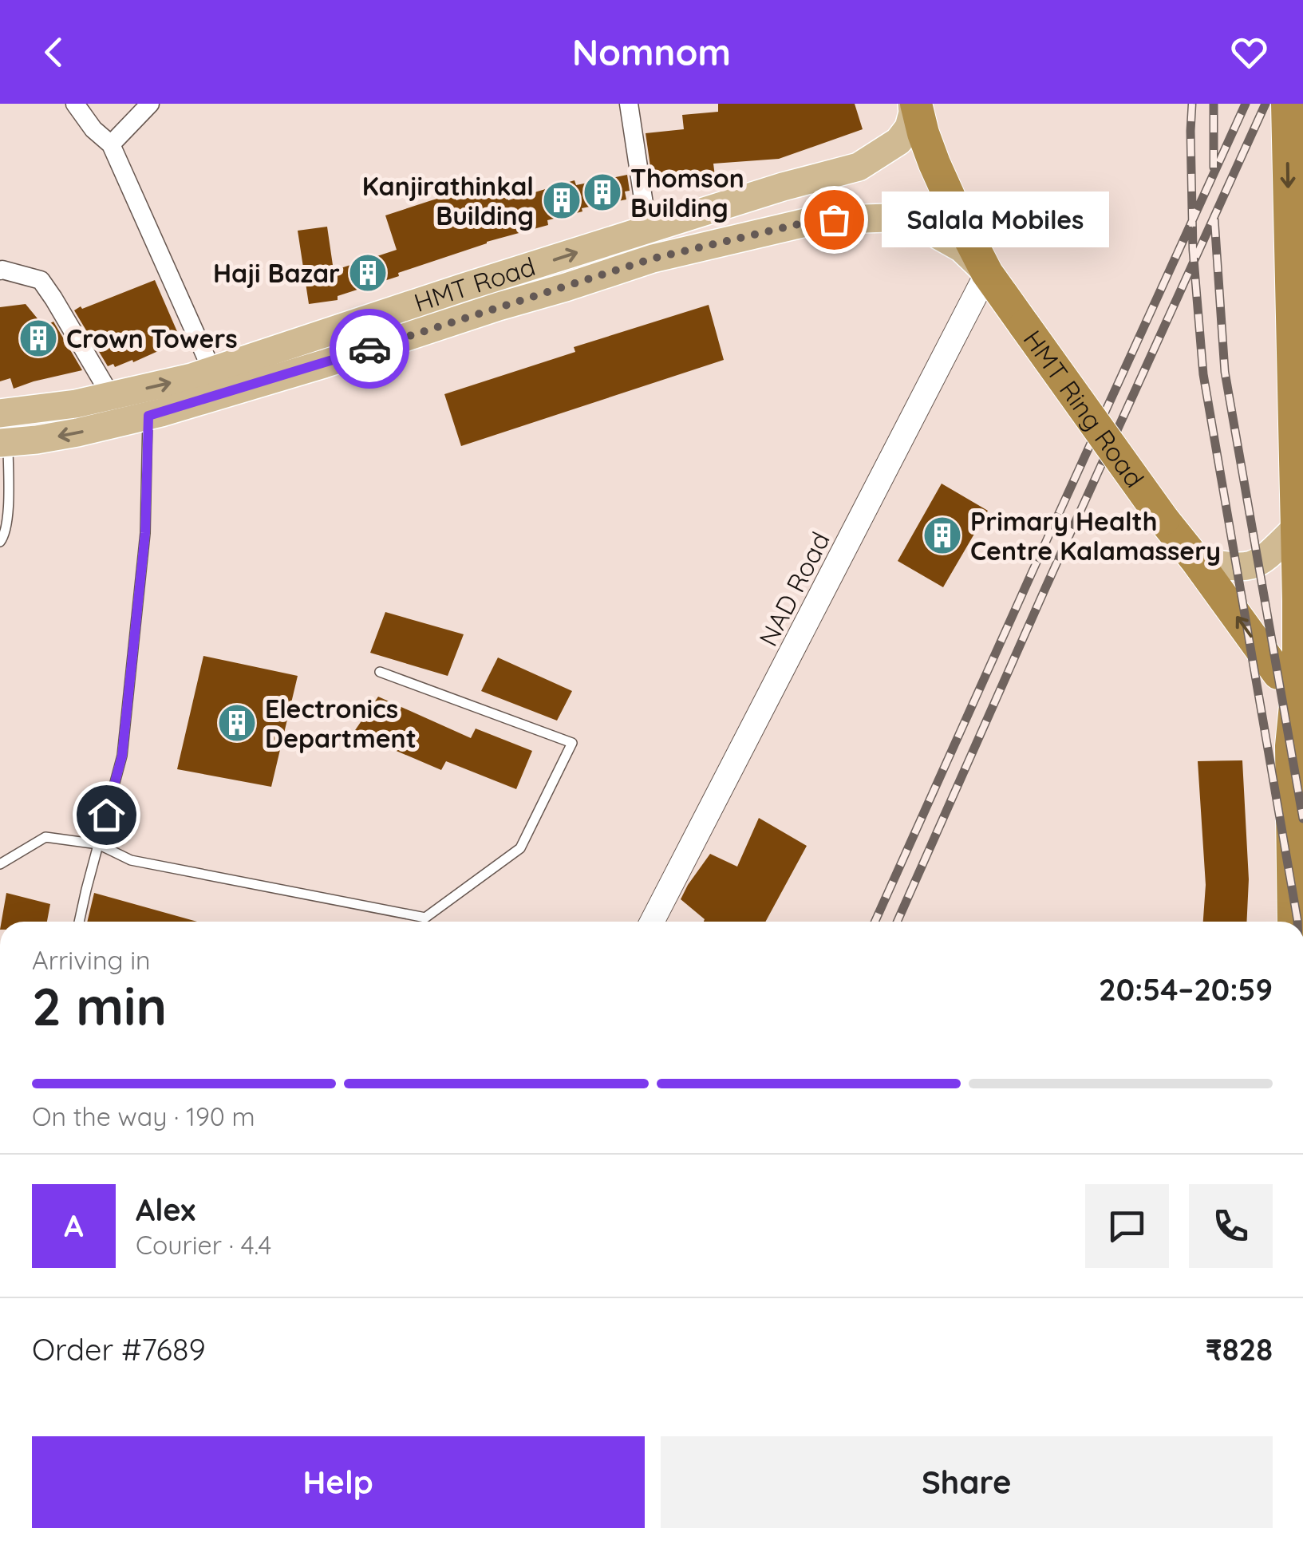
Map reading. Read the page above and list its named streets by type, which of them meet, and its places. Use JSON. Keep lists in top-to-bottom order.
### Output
{
  "streets": {
    "highway": ["HMT Ring Road"],
    "main road": ["HMT Road"],
    "street": ["NAD Road"]
  },
  "crossings": [
    ["HMT Road", "HMT Ring Road"],
    ["HMT Road", "NAD Road"],
    ["HMT Ring Road", "NAD Road"]
  ],
  "places": {
    "building": [
      "Thomson Building",
      "Kanjirathinkal Building",
      "Haji Bazar",
      "Crown Towers",
      "Primary Health Centre Kalamassery",
      "Electronics Department"
    ],
    "other": ["Salala Mobiles"]
  },
  "page": {
    "header": "Nomnom",
    "bubble": "Salala Mobiles",
    "heading": ["2 min", "Arriving in", "20:54–20:59"],
    "panel": [
      "Alex",
      "Courier · 4.4",
      "Order #7689",
      "₹828"
    ],
    "bar": "On the way · 190 m",
    "round": "A",
    "buttons": ["Help", "Share"]
  }
}
